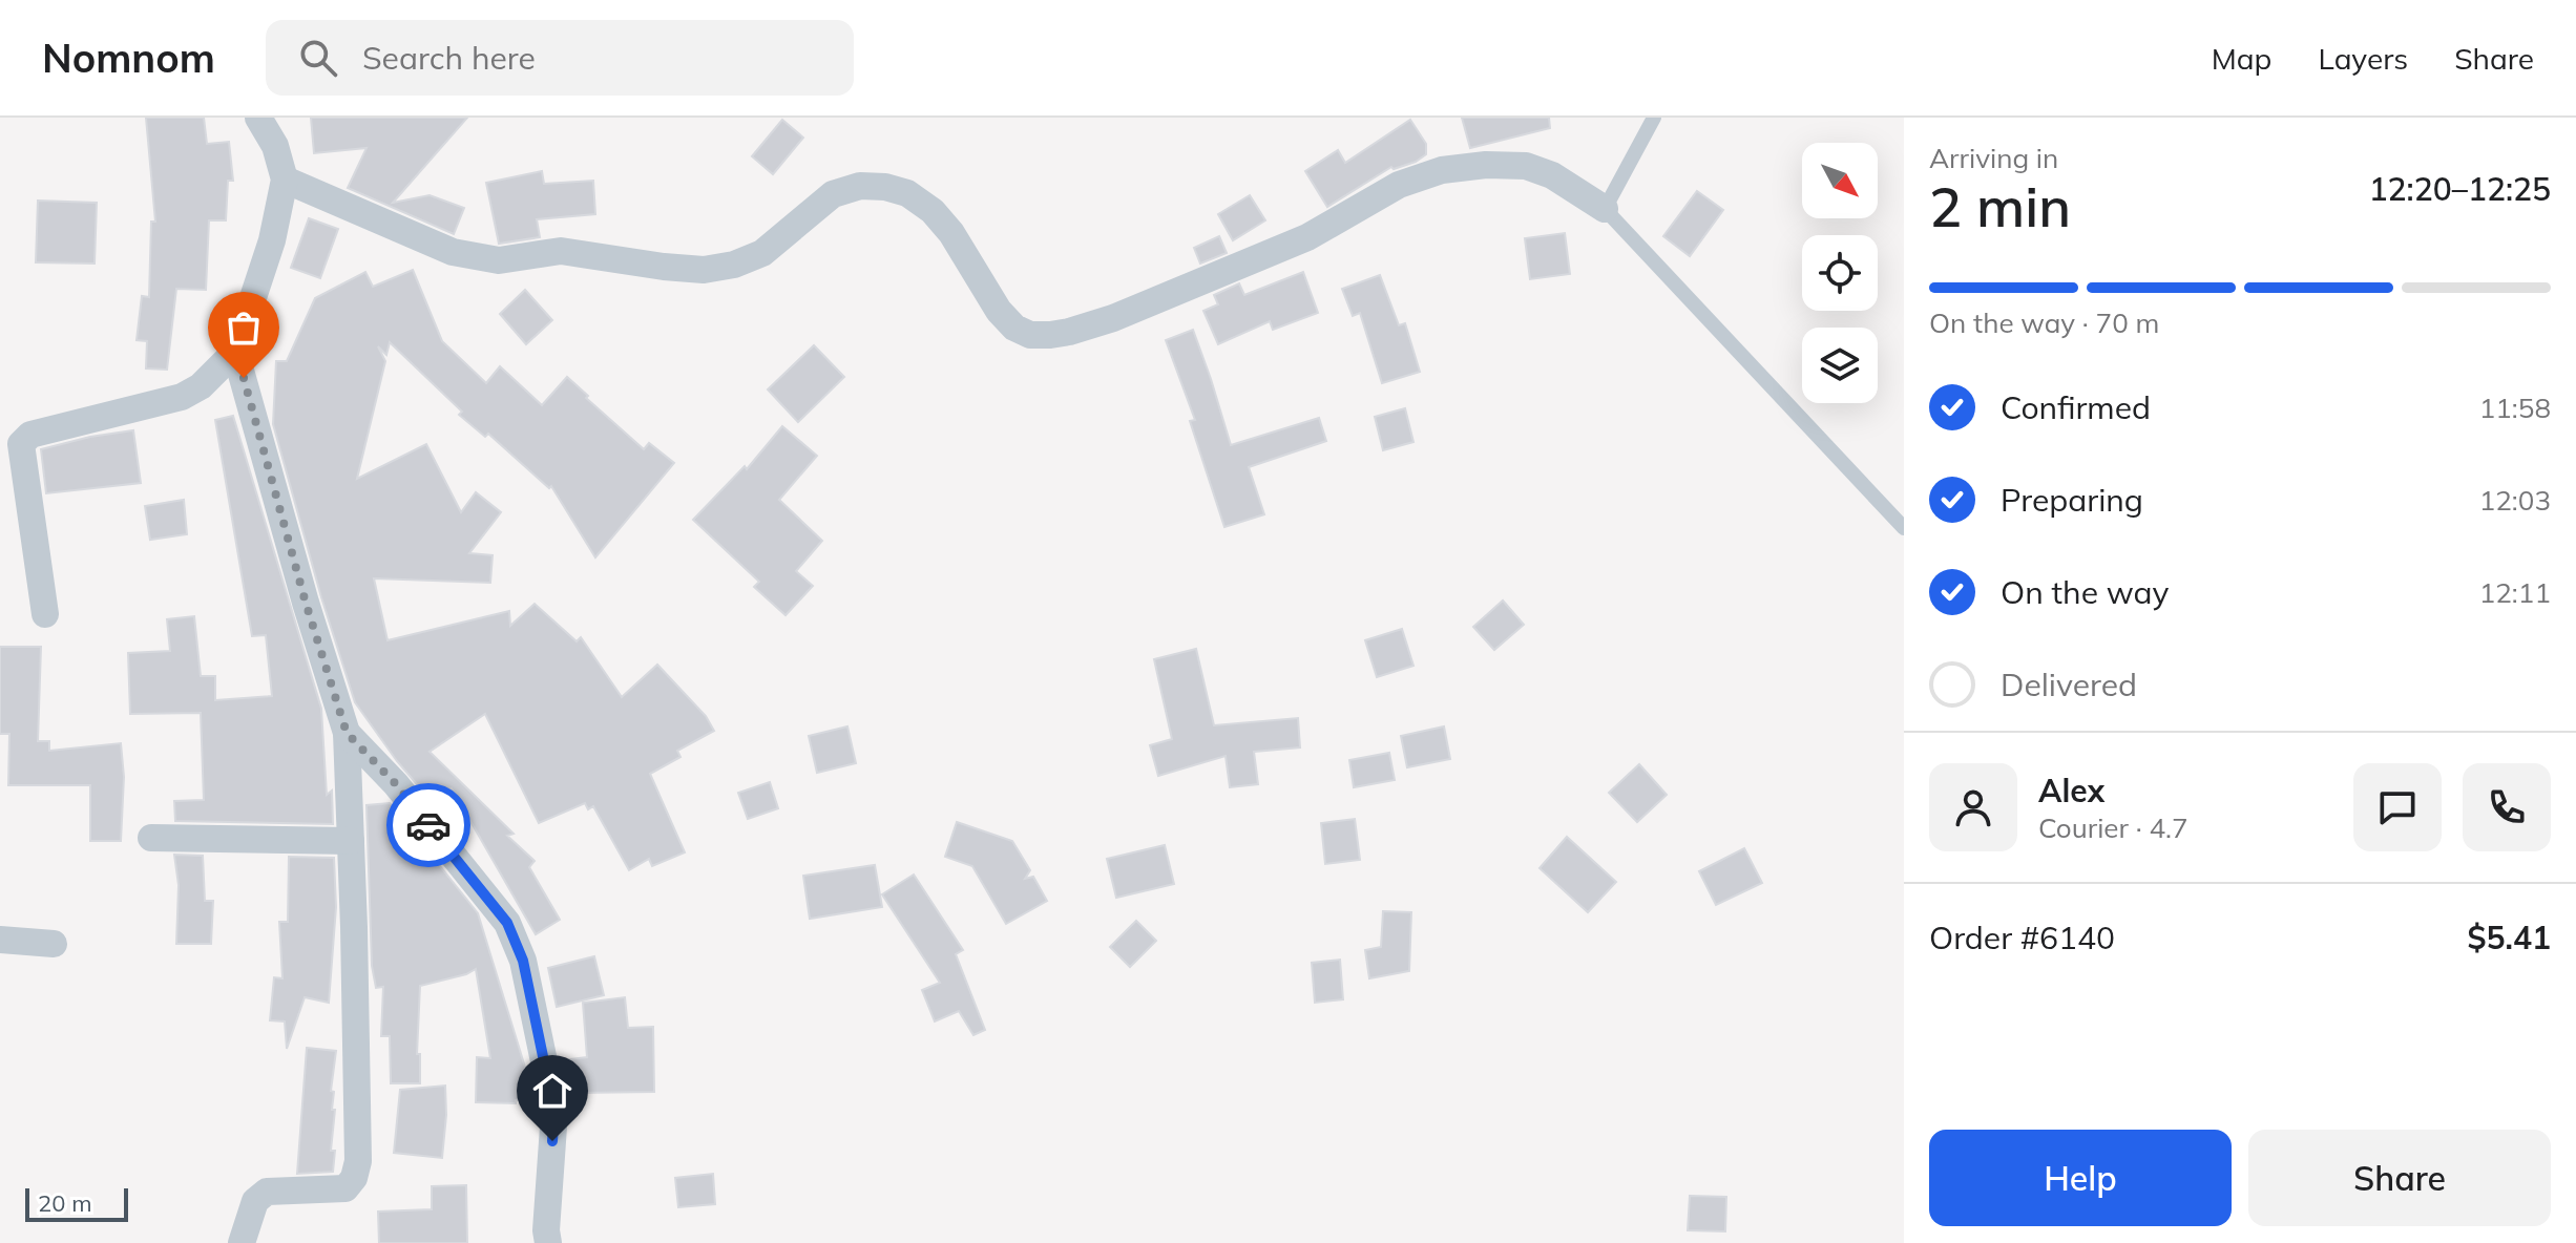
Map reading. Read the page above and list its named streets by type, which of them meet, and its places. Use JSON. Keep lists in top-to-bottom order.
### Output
{
  "scale_bar": "20 m",
  "north": "bottom right",
  "page": {
    "header": "Nomnom",
    "search": "Search here",
    "nav": ["Map", "Layers", "Share"],
    "heading": ["2 min", "Arriving in", "12:20–12:25"],
    "panel": [
      "Alex",
      "Courier · 4.7",
      "Order #6140",
      "$5.41"
    ],
    "bar": "On the way · 70 m",
    "list": [
      ["Confirmed", "11:58"],
      ["Preparing", "12:03"],
      ["On the way", "12:11"],
      "Delivered"
    ],
    "buttons": ["Help", "Share"],
    "scale": "20 m"
  }
}
